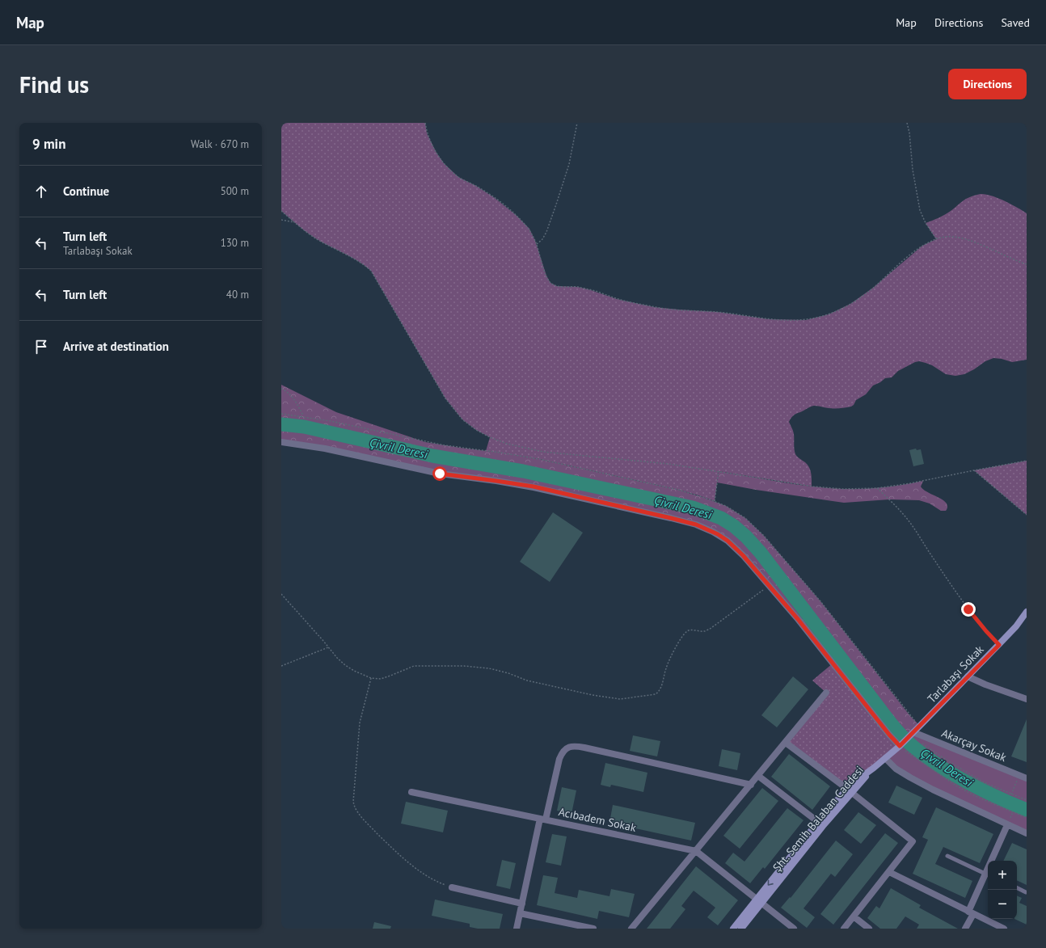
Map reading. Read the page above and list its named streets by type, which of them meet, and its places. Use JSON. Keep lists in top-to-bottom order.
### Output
{
  "streets": {
    "street": [
      "Tarlabaşı Sokak",
      "Akarçay Sokak",
      "Şht. Semih Balaban Caddesi",
      "Acıbadem Sokak"
    ]
  },
  "crossings": [
    ["Tarlabaşı Sokak", "Akarçay Sokak"],
    ["Tarlabaşı Sokak", "Şht. Semih Balaban Caddesi"],
    ["Şht. Semih Balaban Caddesi", "Acıbadem Sokak"]
  ],
  "water": ["Çivril Deresi"],
  "page": {
    "header": "Map",
    "nav": ["Map", "Directions", "Saved"],
    "buttons": "Directions",
    "title": "Find us",
    "heading": ["9 min", "Walk · 670 m"],
    "list": [
      ["Continue", "500 m"],
      ["Turn left", "Tarlabaşı Sokak", "130 m"],
      ["Turn left", "40 m"],
      "Arrive at destination"
    ],
    "map_buttons": ["+", "−"]
  }
}
